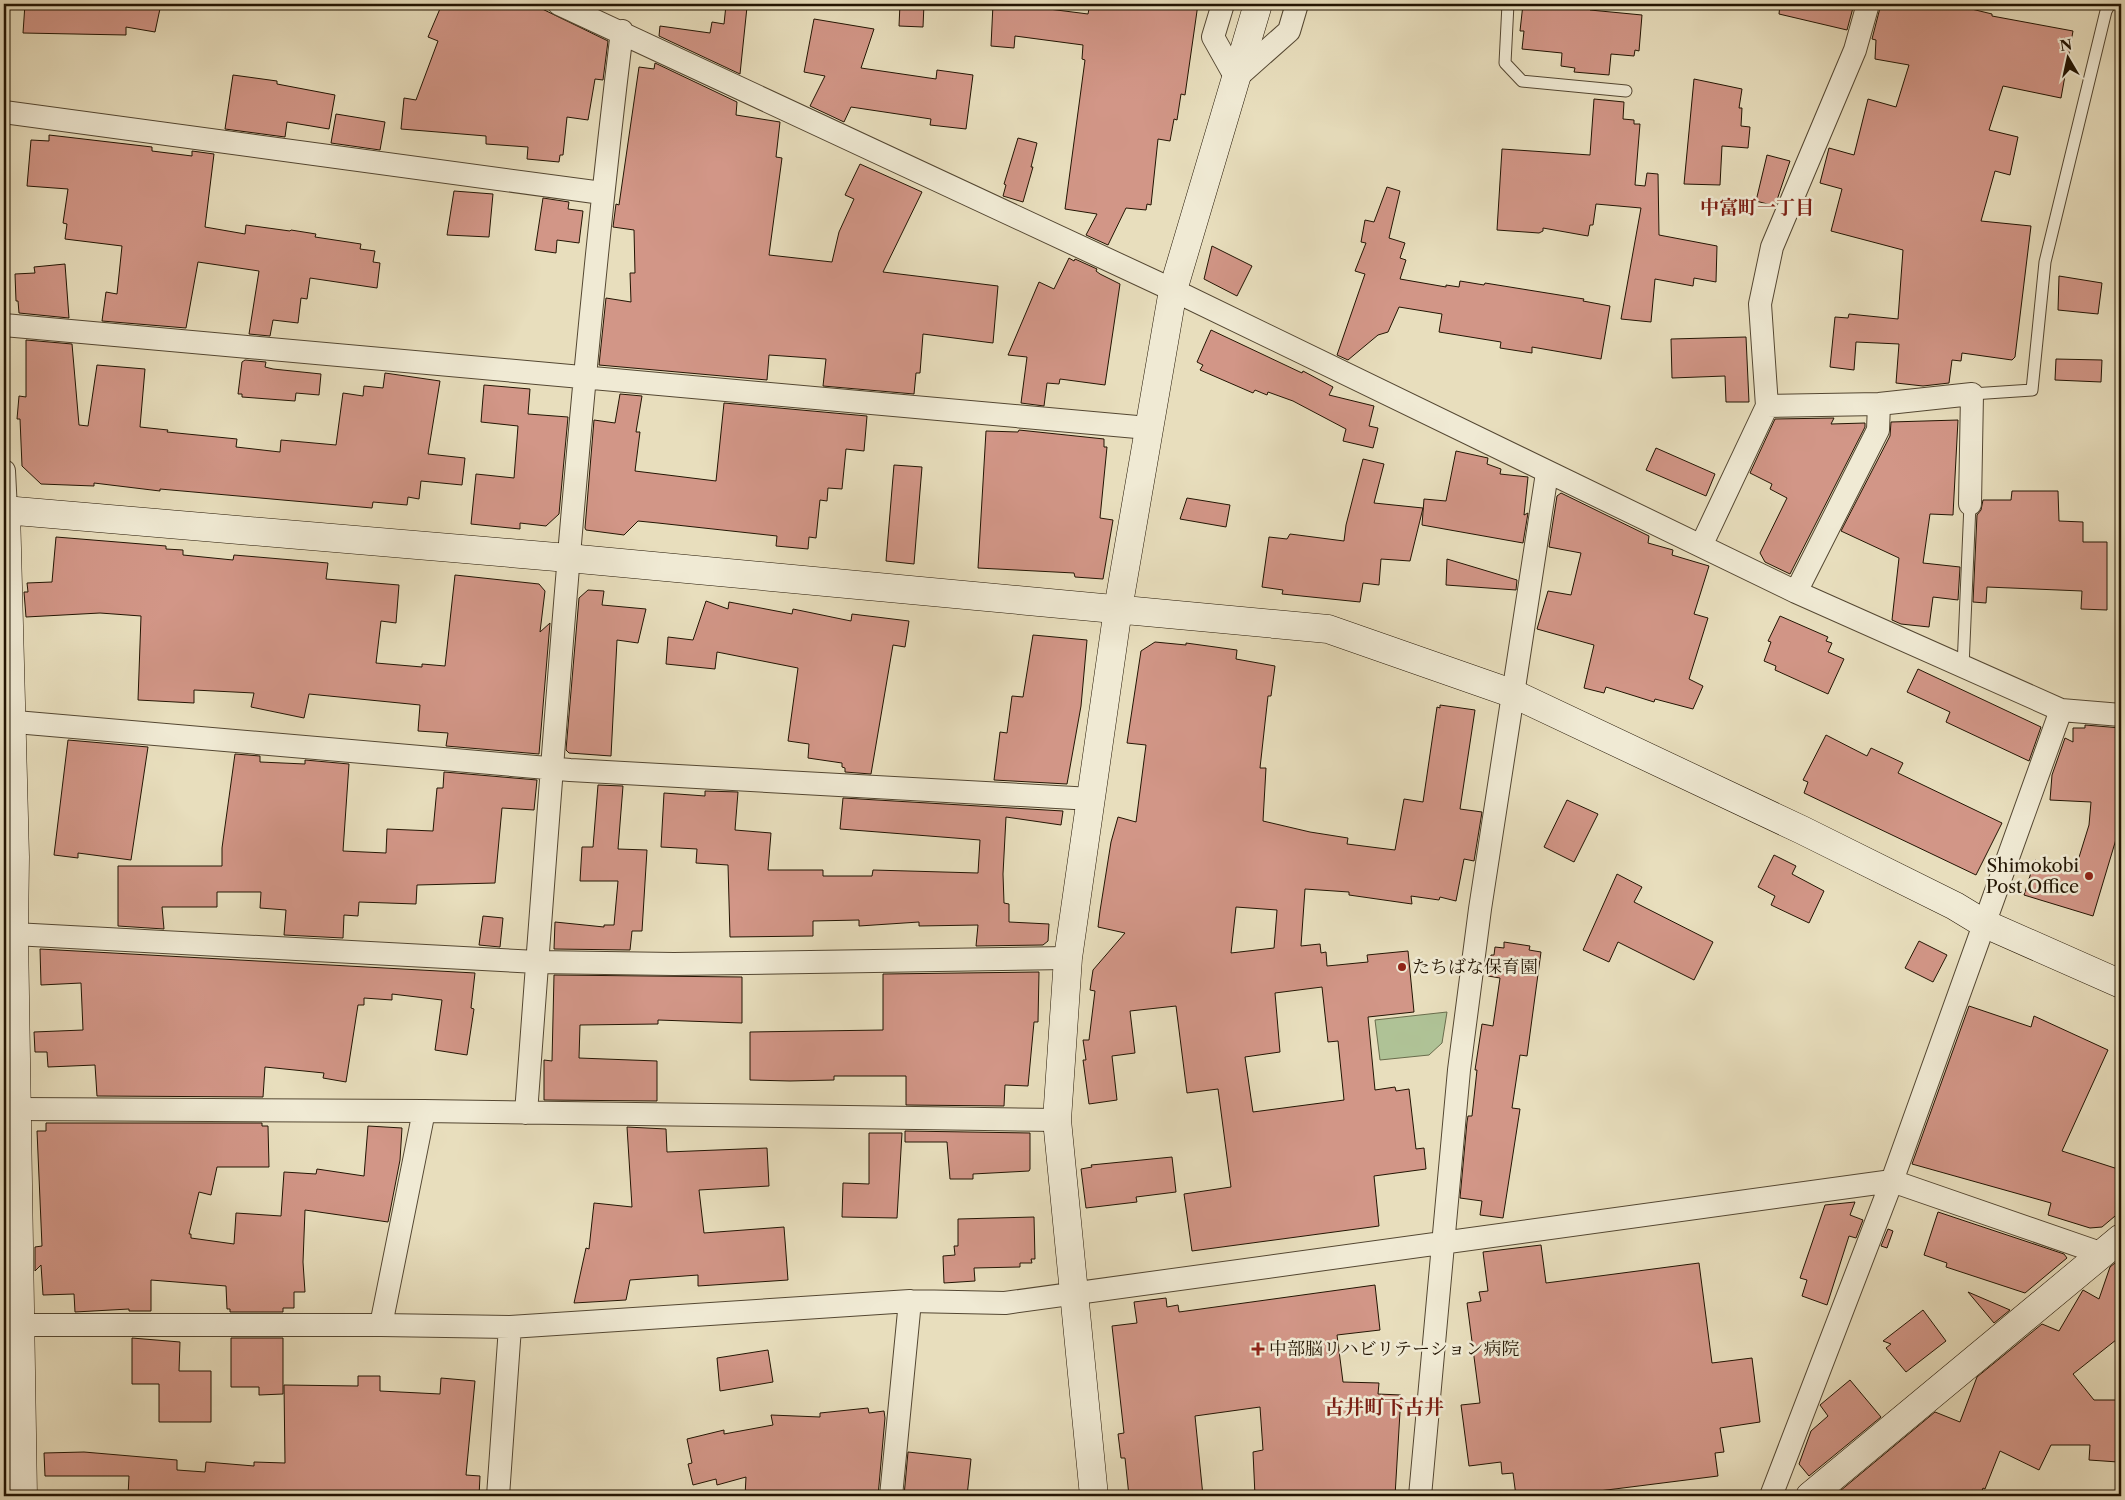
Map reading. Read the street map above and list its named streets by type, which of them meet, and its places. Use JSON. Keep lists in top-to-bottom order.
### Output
{
  "districts": ["中富町一丁目", "古井町下古井"],
  "places": {
    "other": ["Shimokobi Post Office", "たちばな保育園"],
    "health": ["中部脳リハビリテーション病院"]
  },
  "north": "top"
}
